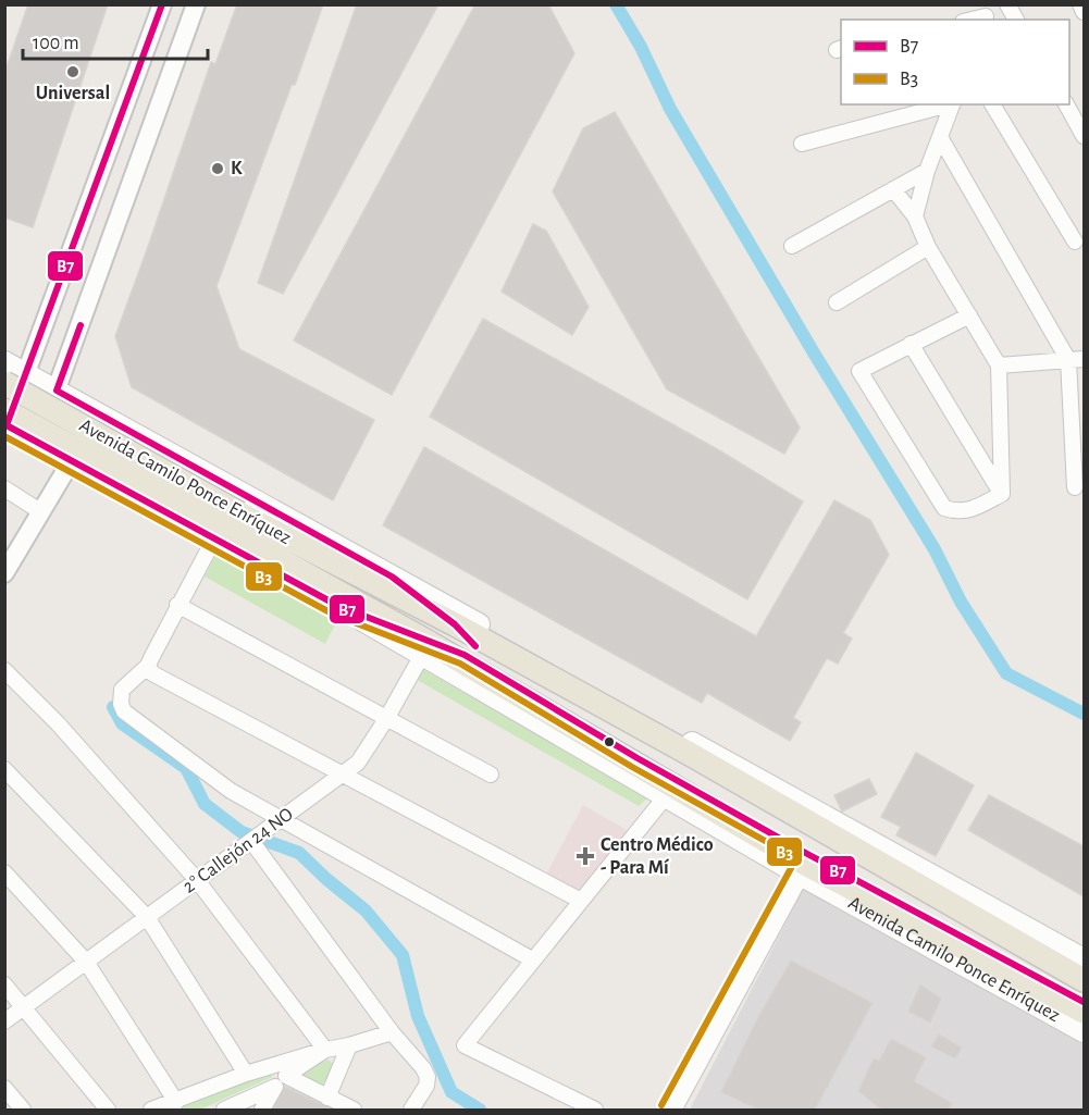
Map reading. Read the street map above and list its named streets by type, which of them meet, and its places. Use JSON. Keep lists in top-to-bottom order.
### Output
{
  "streets": {
    "main road": ["Avenida Camilo Ponce Enríquez"],
    "street": ["2° Callejón 24 NO"]
  },
  "crossings": [
    ["Avenida Camilo Ponce Enríquez", "2° Callejón 24 NO"]
  ],
  "places": {
    "other": ["Universal", "K"],
    "health": ["Centro Médico - Para Mí"]
  },
  "lines": ["transit line B7", "transit line B3"],
  "legend": ["B7", "B3"],
  "scale_bar": "100 m"
}
